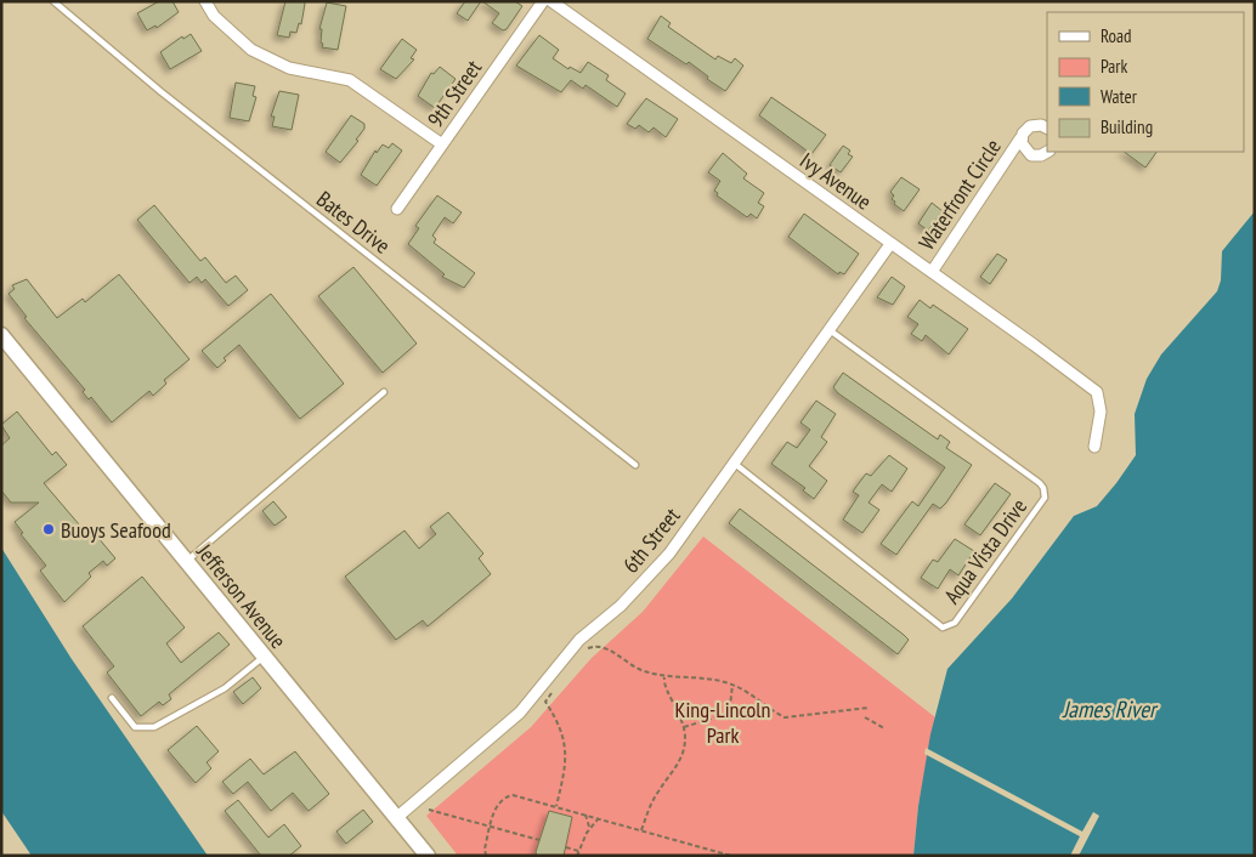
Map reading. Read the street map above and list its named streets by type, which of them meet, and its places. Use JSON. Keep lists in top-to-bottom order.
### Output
{
  "streets": {
    "street": [
      "9th Street",
      "Ivy Avenue",
      "Waterfront Circle",
      "6th Street",
      "Jefferson Avenue"
    ],
    "lane": ["Bates Drive", "Aqua Vista Drive"]
  },
  "crossings": [
    ["Ivy Avenue", "Waterfront Circle"],
    ["Ivy Avenue", "6th Street"],
    ["6th Street", "Aqua Vista Drive"],
    ["6th Street", "Jefferson Avenue"]
  ],
  "water": ["James River"],
  "parks": ["King-Lincoln Park"],
  "places": ["Buoys Seafood"],
  "legend": [
    "Road",
    "Park",
    "Water",
    "Building"
  ]
}
